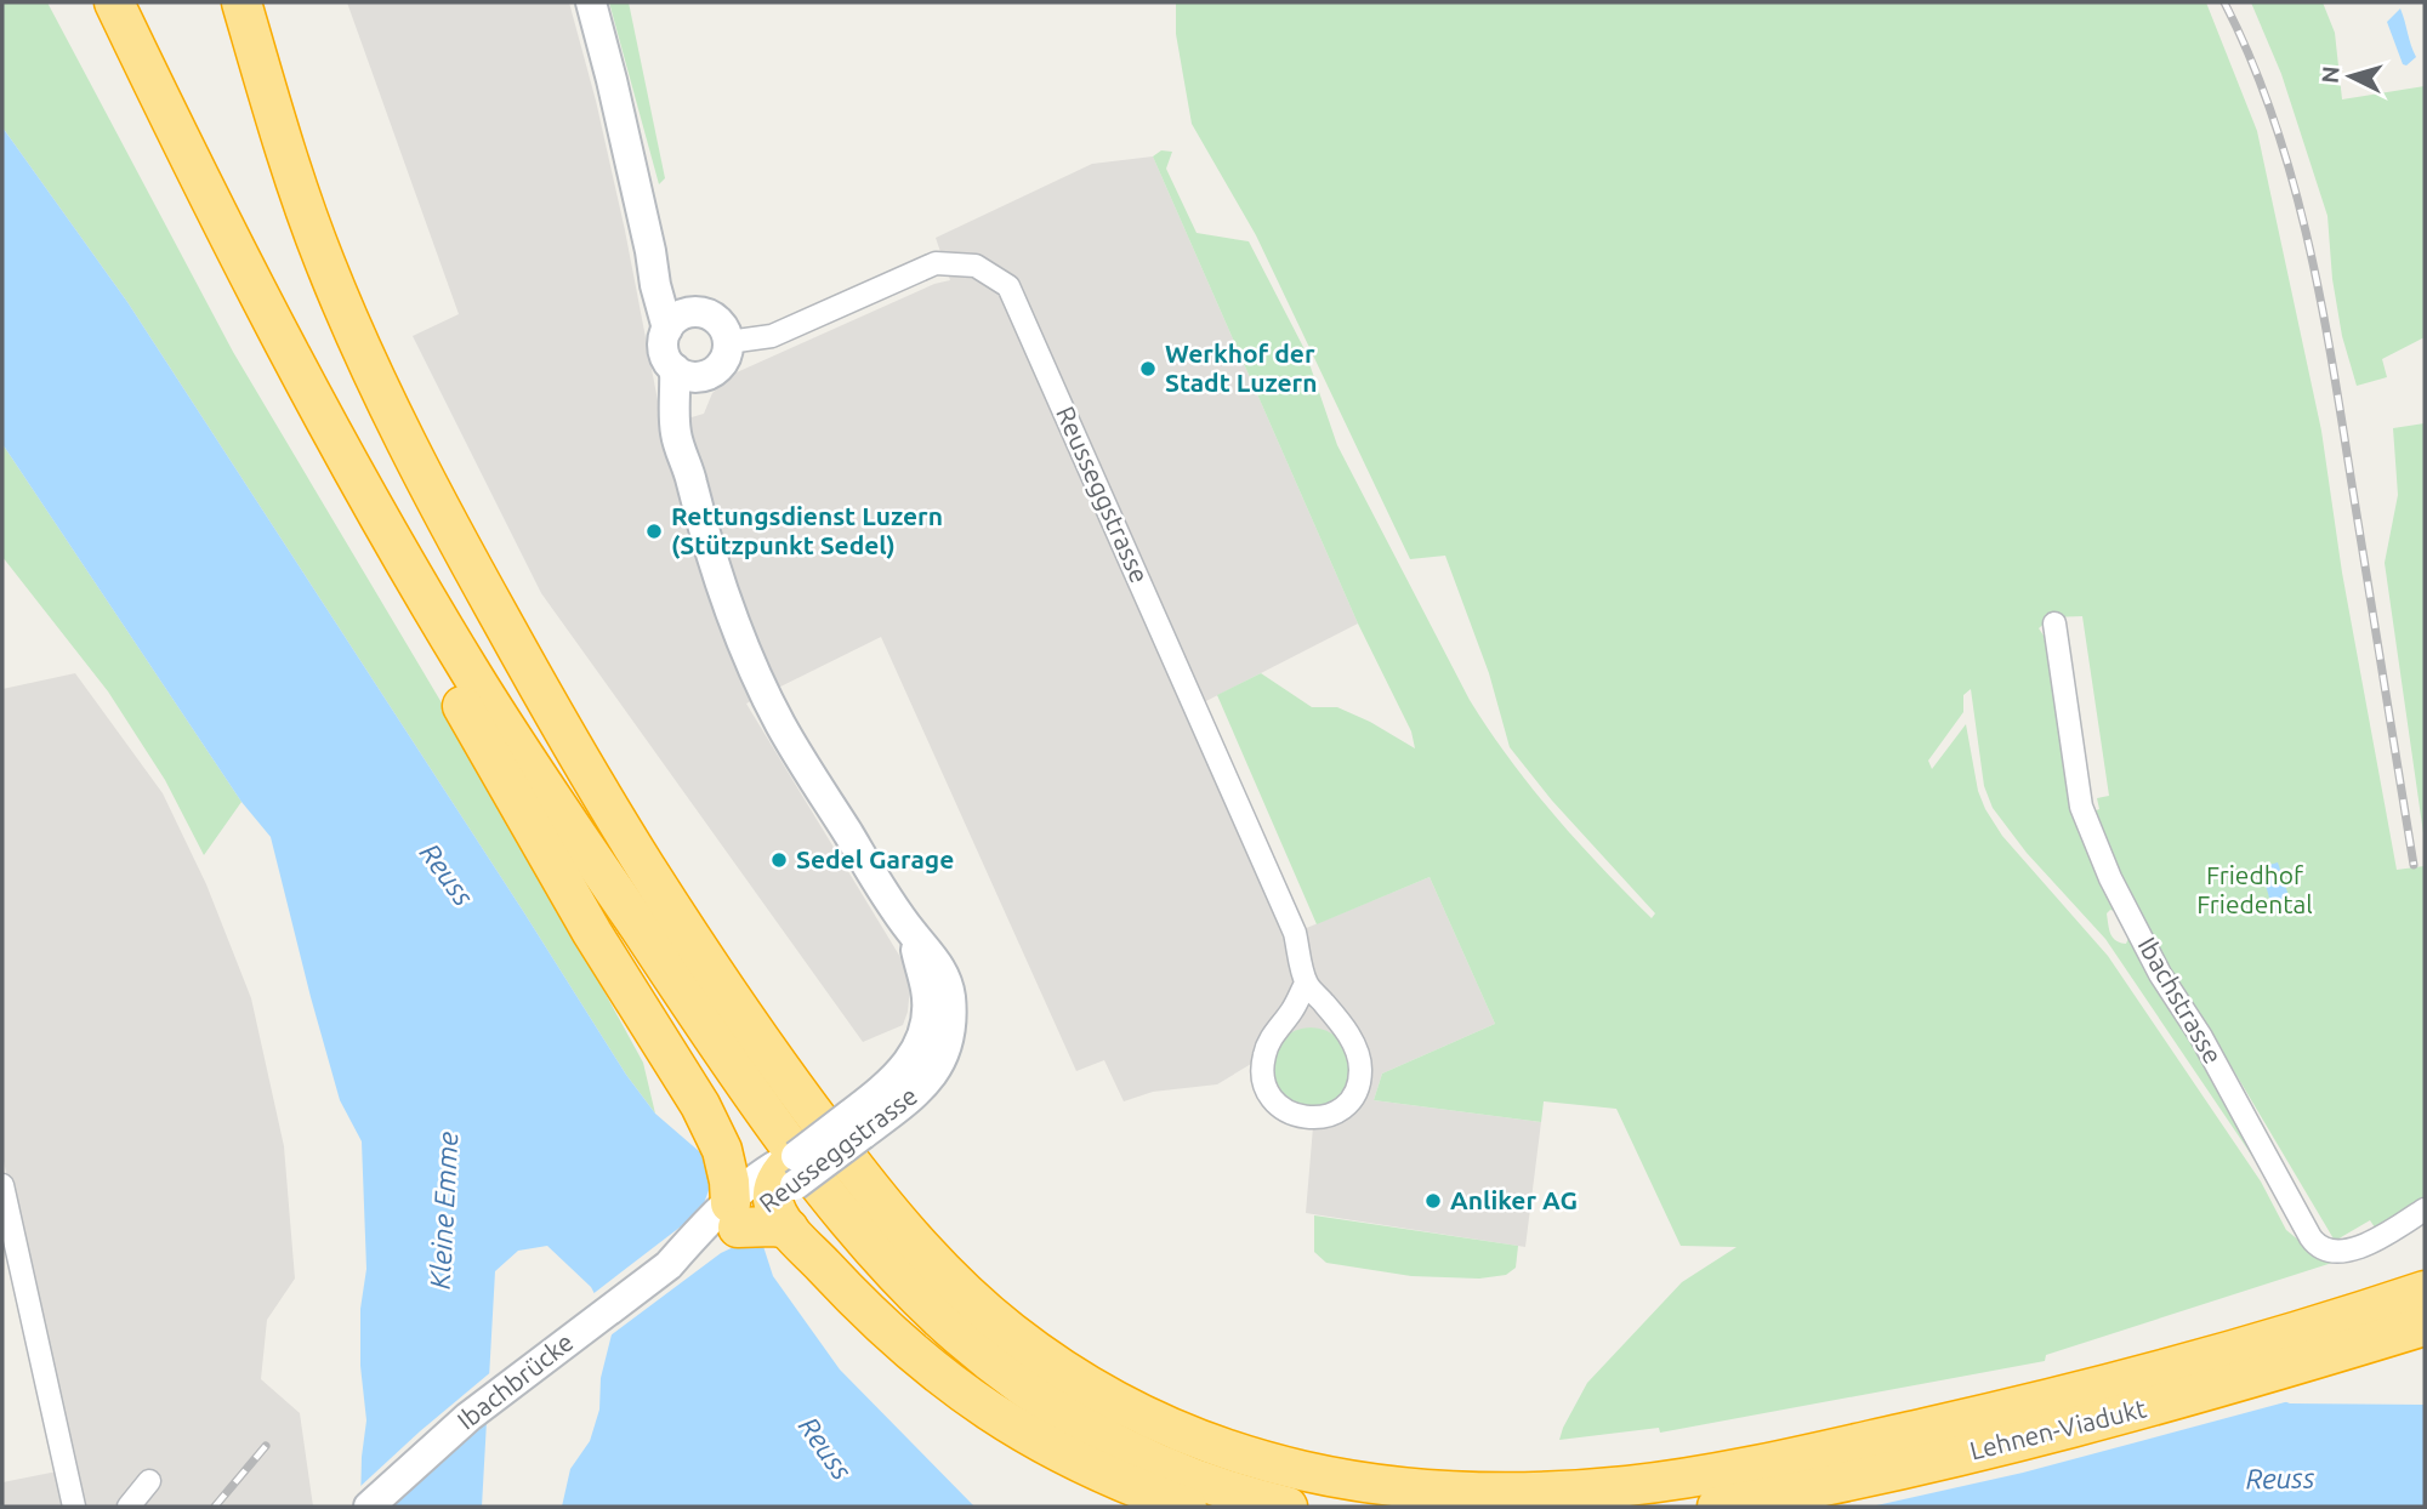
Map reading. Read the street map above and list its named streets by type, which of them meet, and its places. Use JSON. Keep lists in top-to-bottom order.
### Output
{
  "streets": {
    "highway": ["Lehnen-Viadukt"],
    "main road": ["Reusseggstrasse", "Ibachbrücke"],
    "street": ["Ibachstrasse"]
  },
  "crossings": [
    ["Reusseggstrasse", "Ibachbrücke"]
  ],
  "water": ["Reuss", "Kleine Emme"],
  "parks": ["Friedhof Friedental"],
  "places": [
    "Werkhof der Stadt Luzern",
    "Rettungsdienst Luzern (Stützpunkt Sedel)",
    "Sedel Garage",
    "Anliker AG"
  ],
  "north": "left"
}
